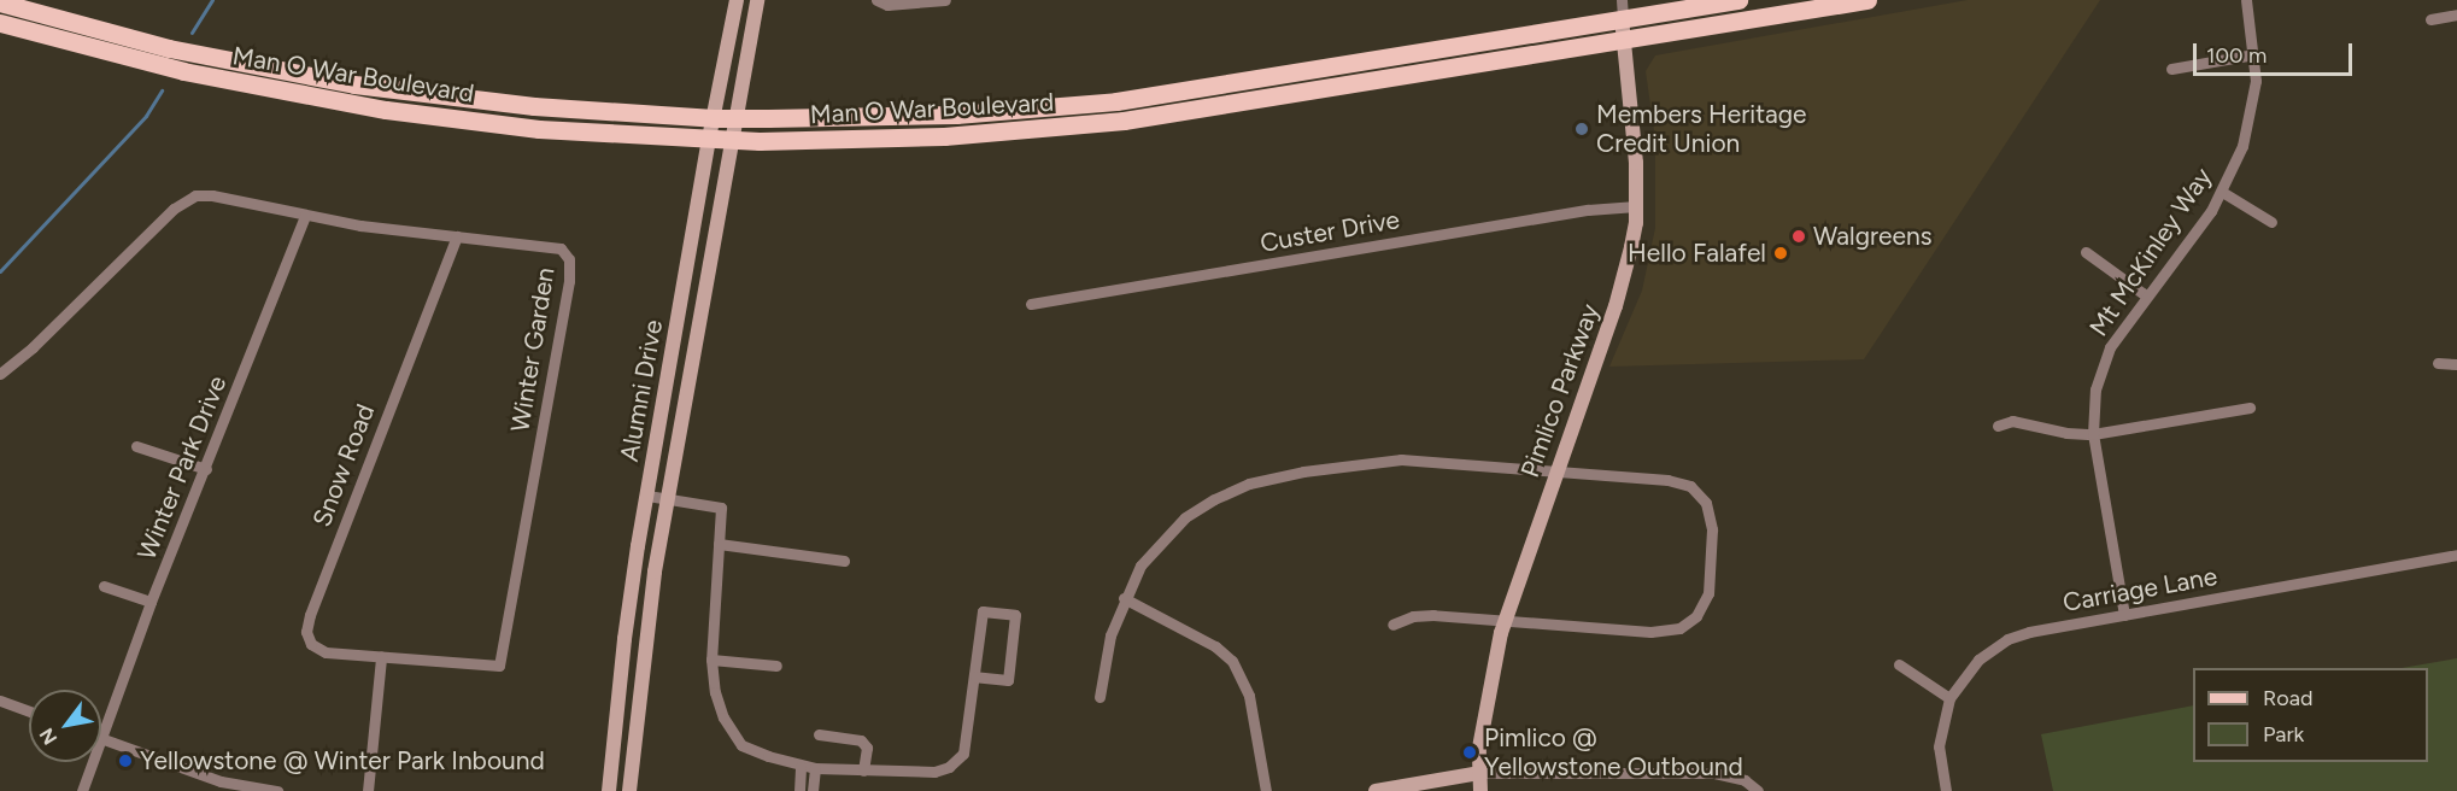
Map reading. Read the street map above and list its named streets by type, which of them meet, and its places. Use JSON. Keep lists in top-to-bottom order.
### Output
{
  "streets": {
    "main road": ["Man O War Boulevard", "Alumni Drive", "Pimlico Parkway"],
    "street": [
      "Custer Drive",
      "Mt McKinley Way",
      "Winter Garden",
      "Snow Road",
      "Winter Park Drive",
      "Carriage Lane"
    ]
  },
  "crossings": [
    ["Man O War Boulevard", "Alumni Drive"],
    ["Man O War Boulevard", "Pimlico Parkway"],
    ["Custer Drive", "Pimlico Parkway"],
    ["Mt McKinley Way", "Carriage Lane"],
    ["Winter Garden", "Snow Road"],
    ["Winter Garden", "Winter Park Drive"]
  ],
  "places": [
    "Members Heritage Credit Union",
    "Walgreens",
    "Hello Falafel",
    "Pimlico @ Yellowstone Outbound",
    "Yellowstone @ Winter Park Inbound"
  ],
  "legend": ["Road", "Park"],
  "scale_bar": "100 m",
  "north": "bottom left"
}
